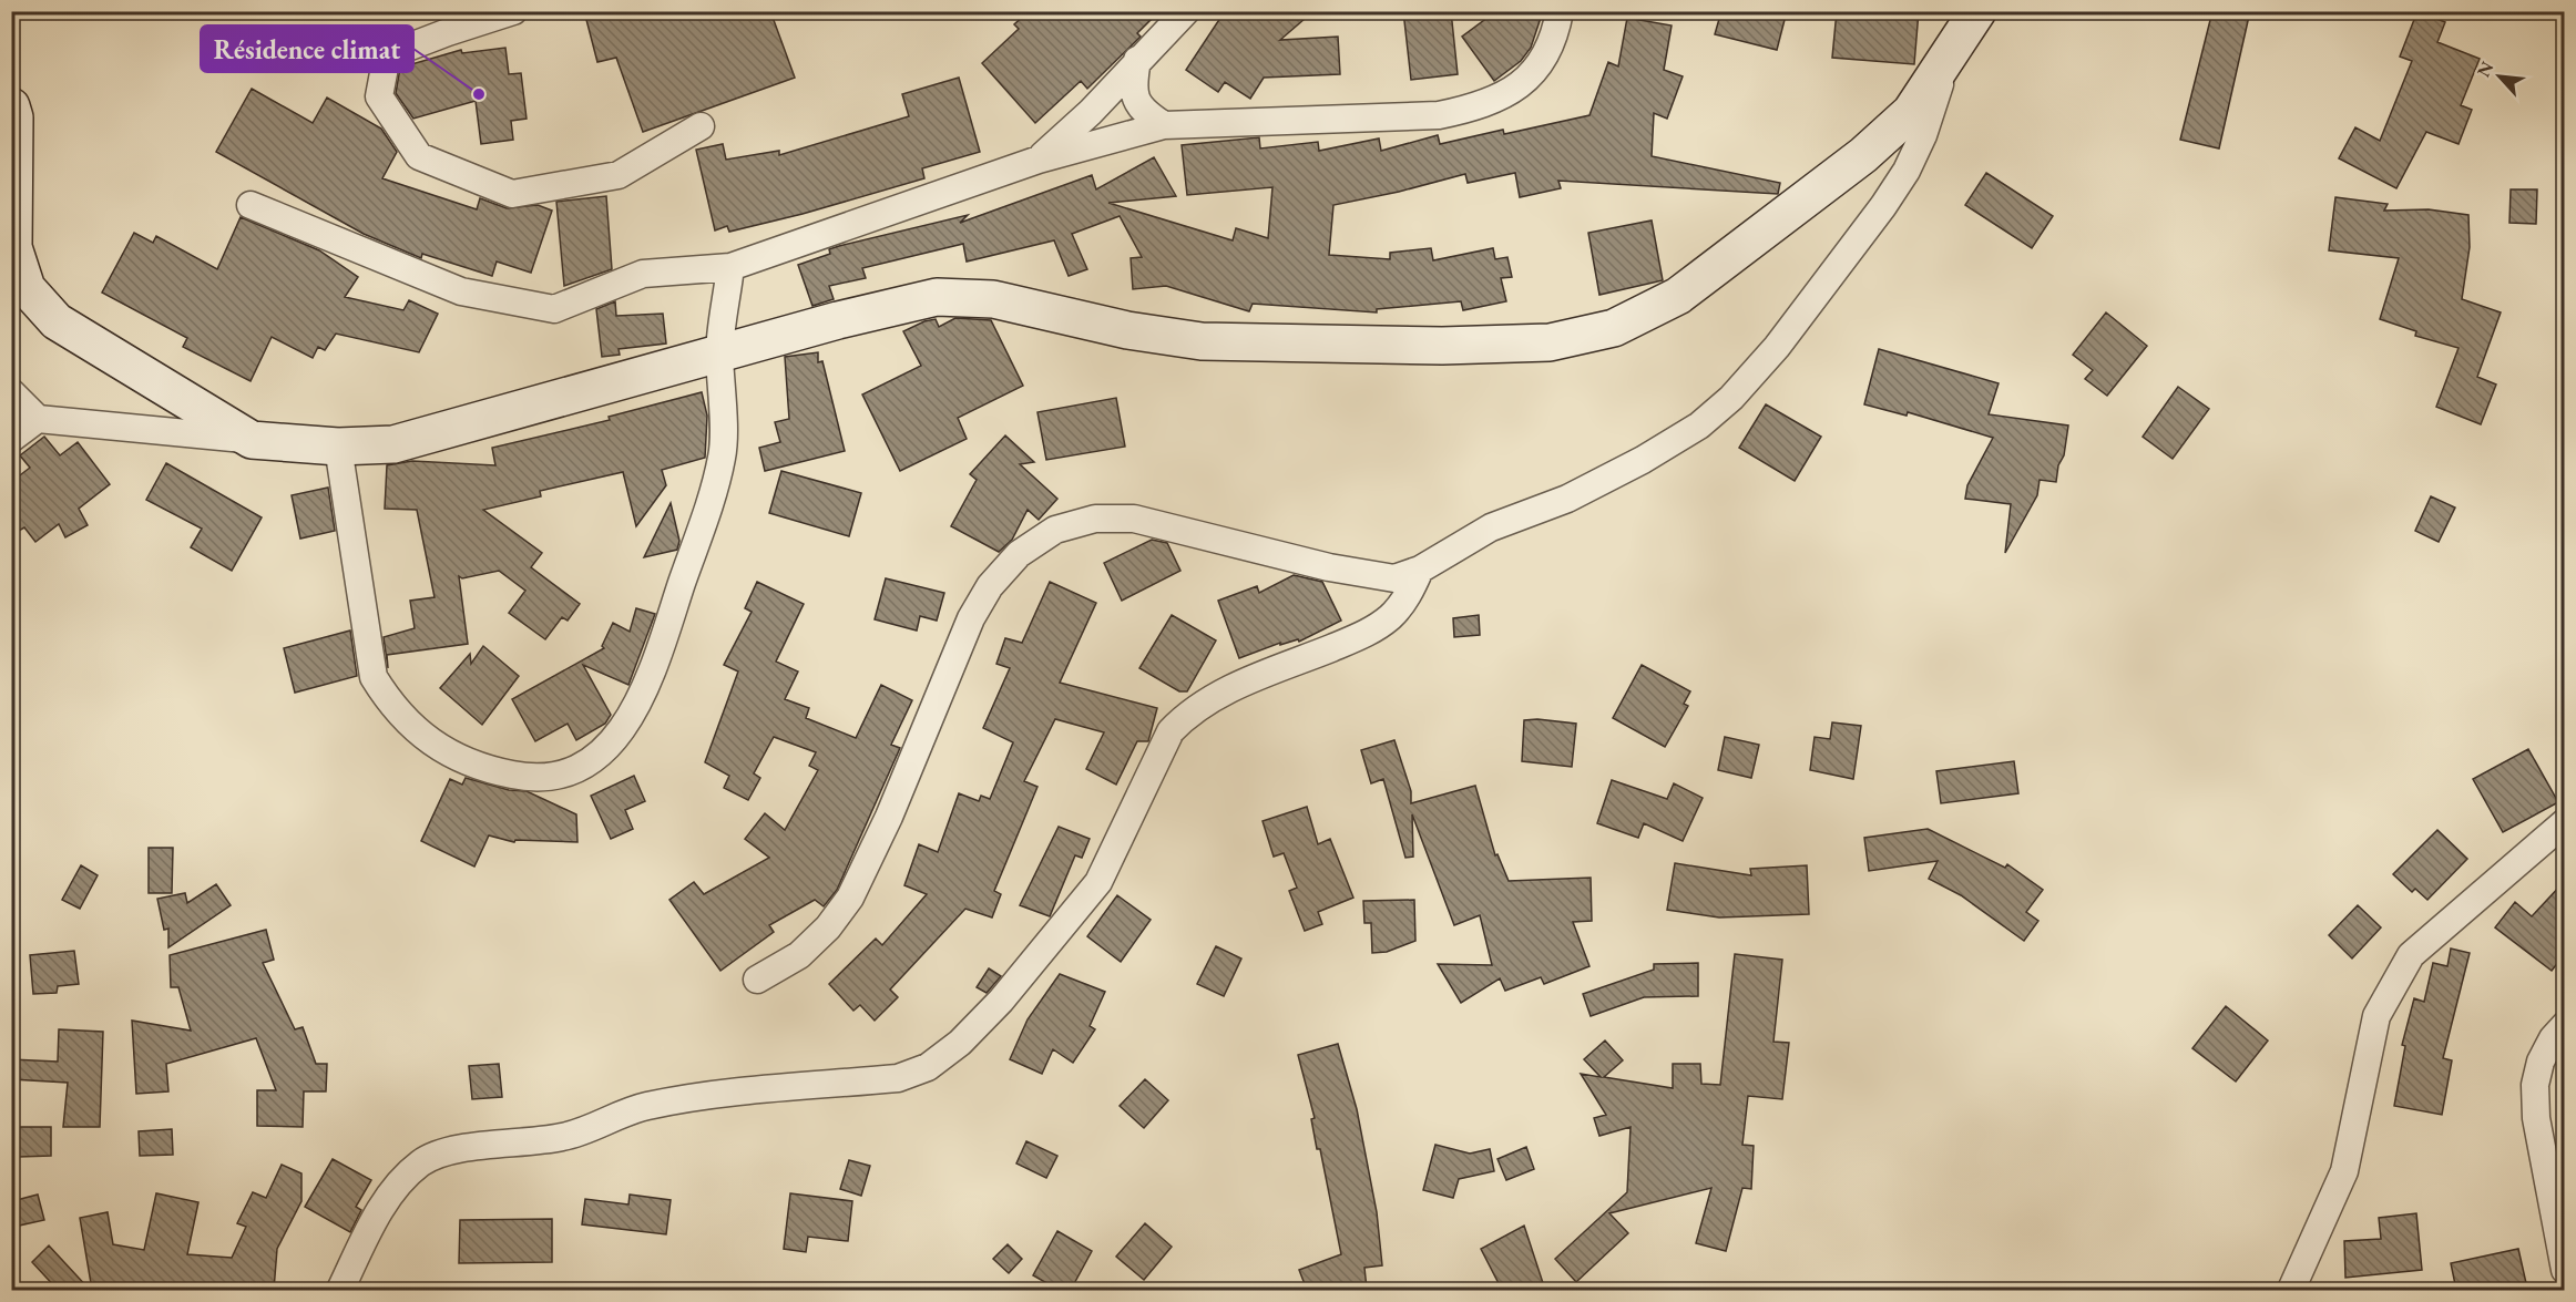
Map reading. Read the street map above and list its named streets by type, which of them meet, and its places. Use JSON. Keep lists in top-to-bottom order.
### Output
{
  "places": ["Résidence climat"],
  "north": "top left"
}
